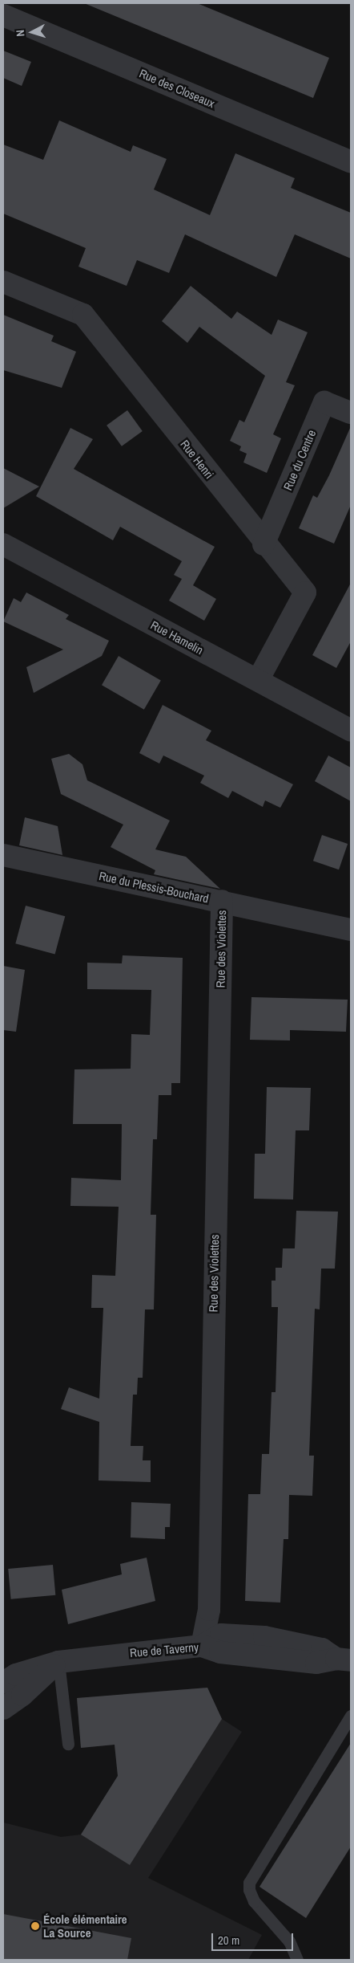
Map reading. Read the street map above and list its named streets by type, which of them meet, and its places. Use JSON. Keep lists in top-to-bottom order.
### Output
{
  "streets": {
    "street": [
      "Rue des Closeaux",
      "Rue Henri",
      "Rue du Centre",
      "Rue Hamelin",
      "Rue du Plessis-Bouchard",
      "Rue des Violettes",
      "Rue de Taverny"
    ]
  },
  "crossings": [
    ["Rue Henri", "Rue du Centre"],
    ["Rue Henri", "Rue Hamelin"],
    ["Rue du Plessis-Bouchard", "Rue des Violettes"],
    ["Rue des Violettes", "Rue de Taverny"]
  ],
  "places": ["École élémentaire La Source"],
  "scale_bar": "20 m",
  "north": "left"
}
